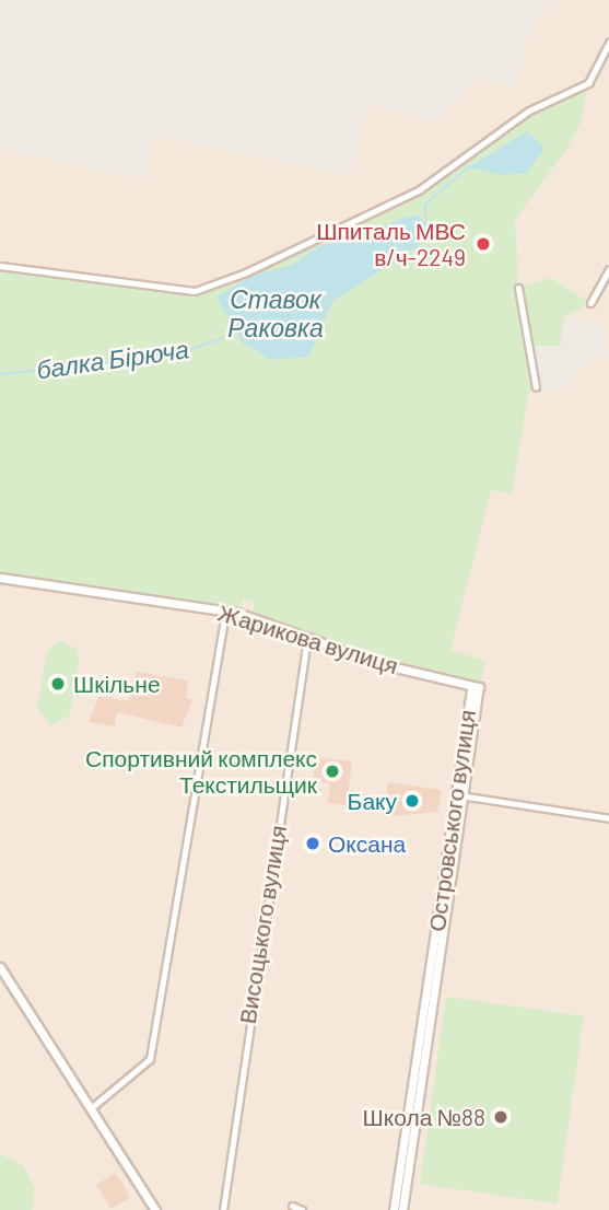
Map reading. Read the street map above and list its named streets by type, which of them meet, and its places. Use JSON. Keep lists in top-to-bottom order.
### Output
{
  "streets": {
    "street": ["Жарикова вулиця", "Островського вулиця", "Висоцького вулиця"]
  },
  "crossings": [
    ["Жарикова вулиця", "Островського вулиця"],
    ["Жарикова вулиця", "Висоцького вулиця"]
  ],
  "water": ["Ставок Раковка", "балка Бірюча"],
  "places": [
    "Шпиталь МВС в/ч-2249",
    "Шкільне",
    "Спортивний комплекс Текстильщик",
    "Баку",
    "Оксана",
    "Школа №88"
  ]
}
